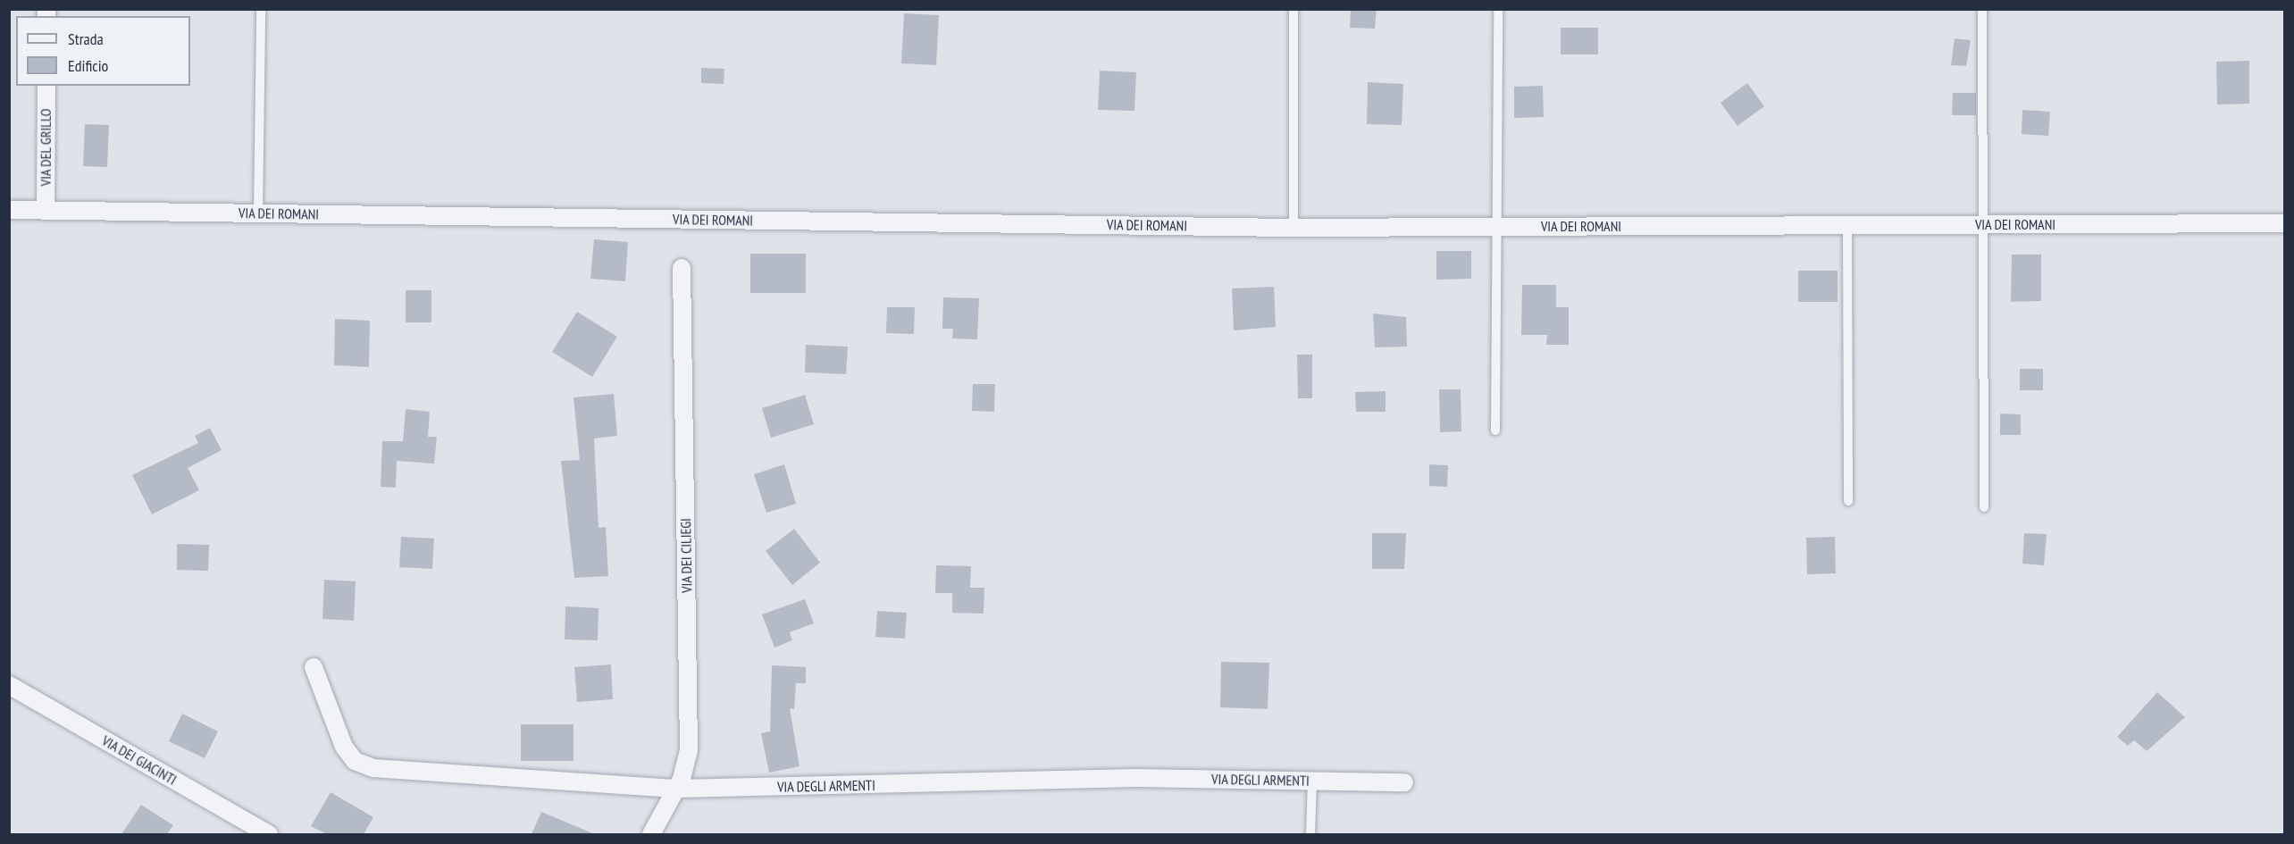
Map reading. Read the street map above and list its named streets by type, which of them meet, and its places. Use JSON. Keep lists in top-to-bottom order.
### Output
{
  "streets": {
    "street": [
      "VIA DEL GRILLO",
      "VIA DEI ROMANI",
      "VIA DEI CILIEGI",
      "VIA DEI GIACINTI",
      "VIA DEGLI ARMENTI"
    ]
  },
  "crossings": [
    ["VIA DEL GRILLO", "VIA DEI ROMANI"],
    ["VIA DEI CILIEGI", "VIA DEGLI ARMENTI"]
  ],
  "legend": ["Strada", "Edificio"]
}
